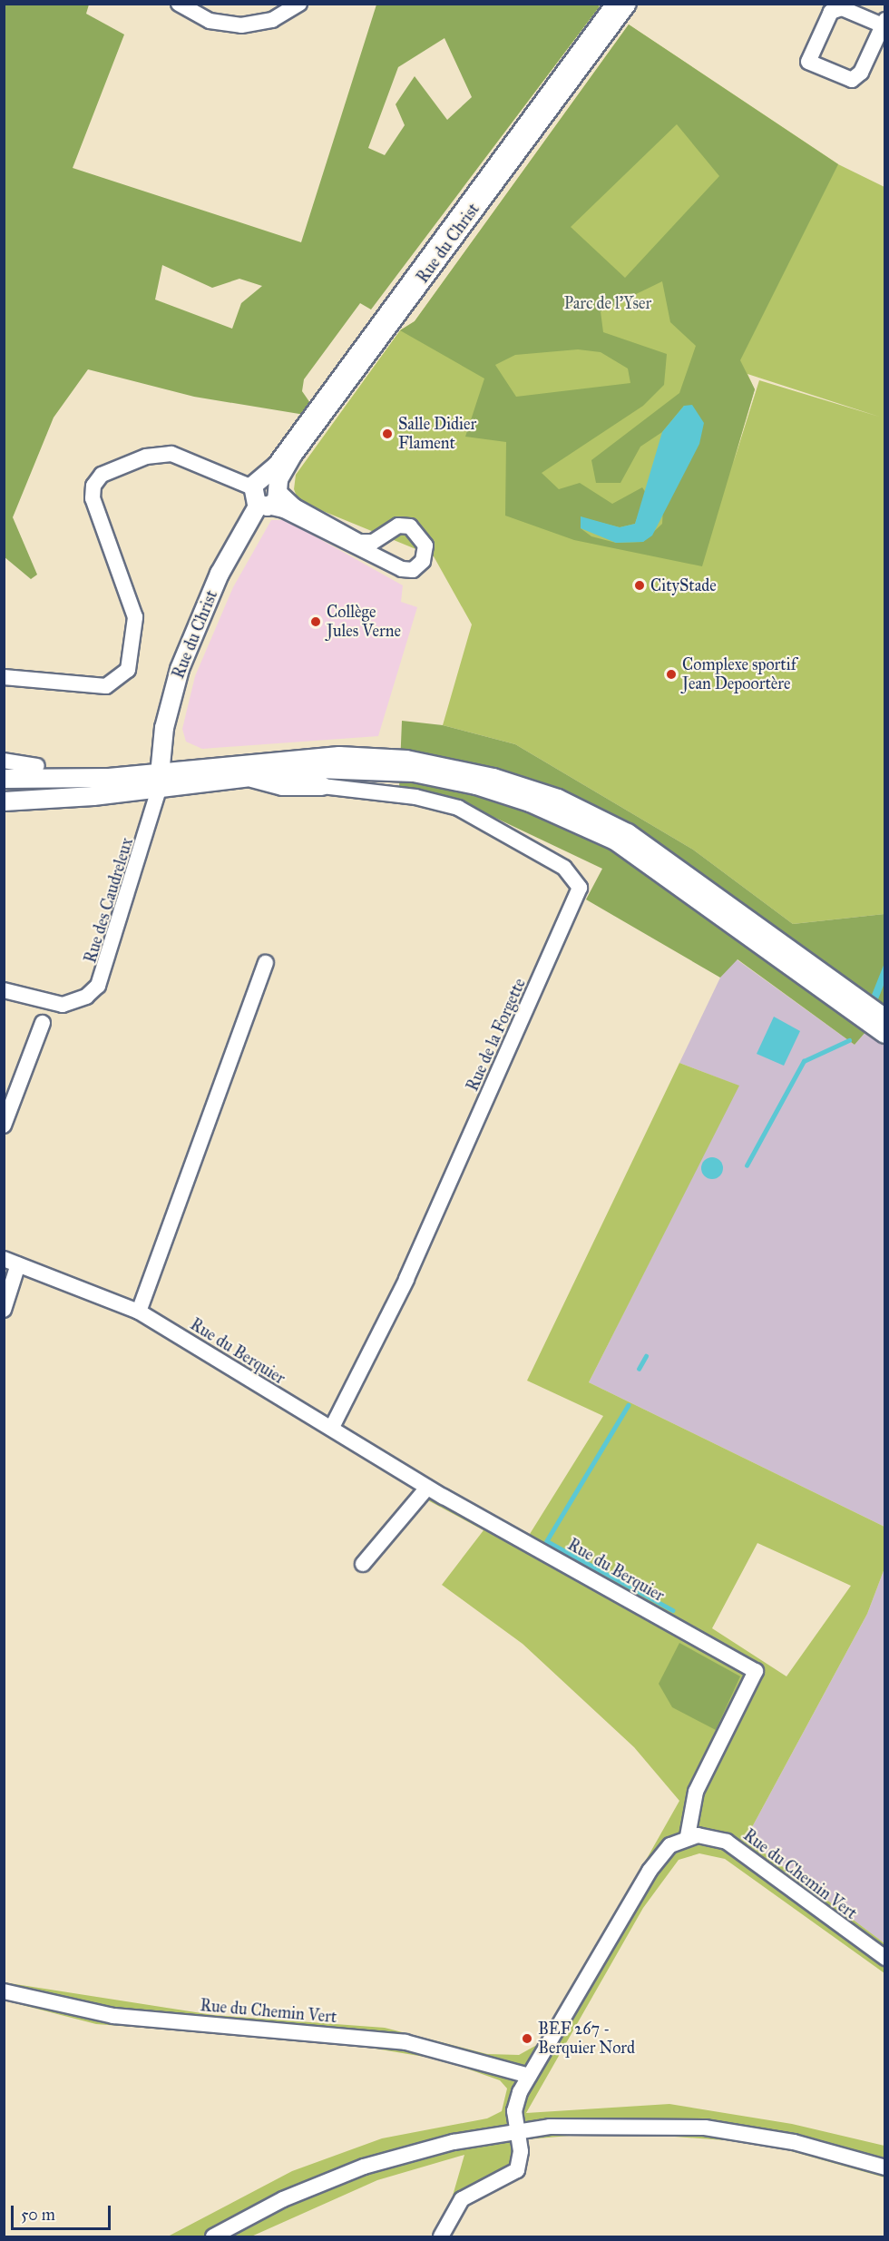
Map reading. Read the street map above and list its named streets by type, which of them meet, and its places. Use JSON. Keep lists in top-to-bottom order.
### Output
{
  "streets": {
    "street": [
      "Rue du Christ",
      "Rue des Caudreleux",
      "Rue de la Forgette",
      "Rue du Berquier",
      "Rue du Chemin Vert"
    ]
  },
  "crossings": [
    ["Rue du Christ", "Rue des Caudreleux"],
    ["Rue de la Forgette", "Rue du Berquier"],
    ["Rue du Berquier", "Rue du Chemin Vert"]
  ],
  "parks": ["Parc de l'Yser"],
  "places": [
    "Salle Didier Flament",
    "CityStade",
    "Collège Jules Verne",
    "Complexe sportif Jean Depoortère",
    "BEF 267 - Berquier Nord"
  ],
  "scale_bar": "50 m"
}
